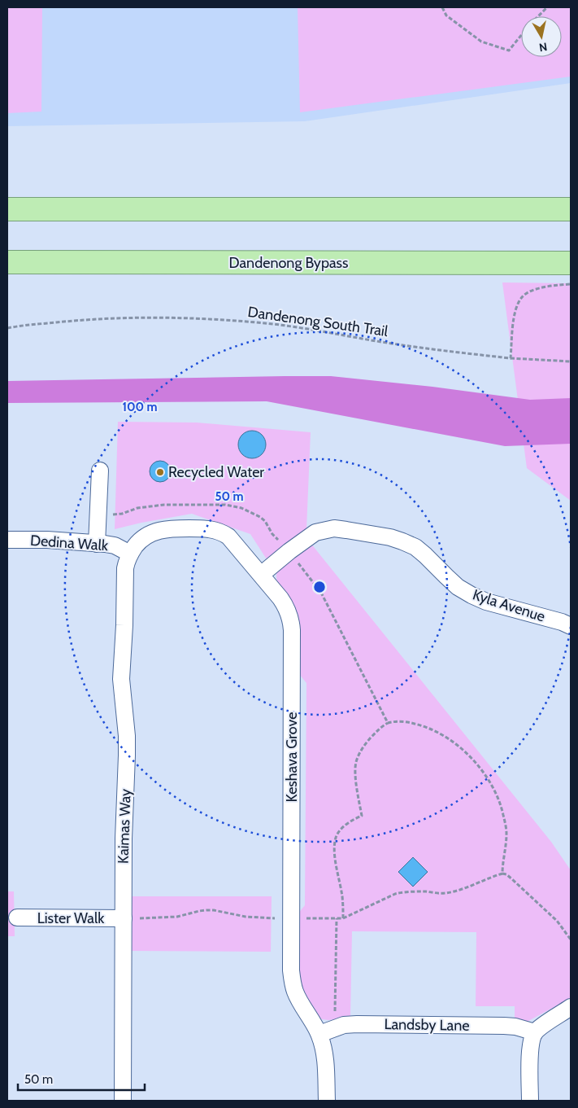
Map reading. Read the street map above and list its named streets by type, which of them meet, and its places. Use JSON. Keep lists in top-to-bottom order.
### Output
{
  "streets": {
    "highway": ["Dandenong Bypass"],
    "street": [
      "Dedina Walk",
      "Kyla Avenue",
      "Keshava Grove",
      "Kaimas Way",
      "Lister Walk",
      "Landsby Lane"
    ],
    "path": ["Dandenong South Trail"]
  },
  "crossings": [
    ["Dedina Walk", "Keshava Grove"],
    ["Dedina Walk", "Kaimas Way"],
    ["Kyla Avenue", "Keshava Grove"],
    ["Keshava Grove", "Kaimas Way"],
    ["Keshava Grove", "Landsby Lane"],
    ["Kaimas Way", "Lister Walk"]
  ],
  "places": ["Recycled Water"],
  "scale_bar": "50 m",
  "north": "bottom",
  "rings": ["100 m", "50 m"]
}
